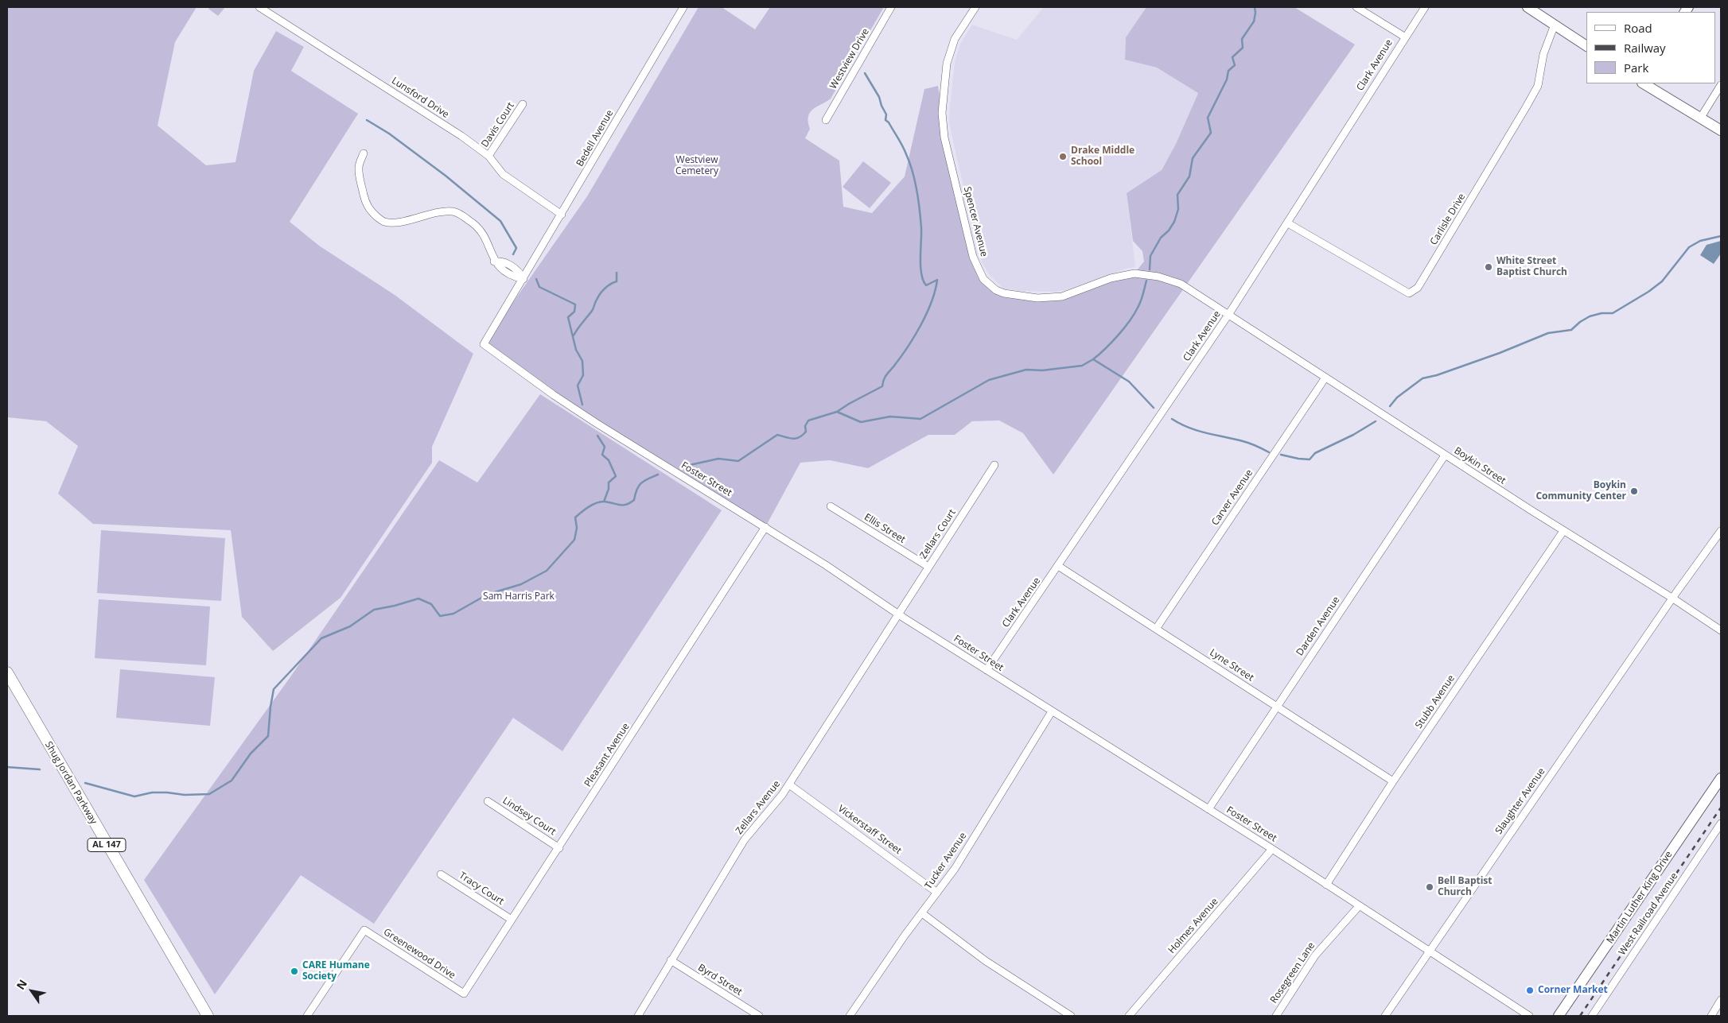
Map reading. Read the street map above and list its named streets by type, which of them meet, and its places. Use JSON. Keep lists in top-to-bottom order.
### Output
{
  "streets": {
    "main road": ["Shug Jordan Parkway", "AL 147", "Martin Luther King Drive"],
    "street": [
      "Westview Drive",
      "Clark Avenue",
      "Lunsford Drive",
      "Davis Court",
      "Bedell Avenue",
      "Carlisle Drive",
      "Spencer Avenue",
      "Boykin Street",
      "Foster Street",
      "Carver Avenue",
      "Ellis Street",
      "Zellars Court",
      "Darden Avenue",
      "Lyne Street",
      "Stubb Avenue",
      "Pleasant Avenue",
      "Slaughter Avenue",
      "Zellars Avenue",
      "Lindsey Court",
      "Vickerstaff Street",
      "Tucker Avenue",
      "Tracy Court",
      "West Railroad Avenue",
      "Holmes Avenue",
      "Greenewood Drive",
      "Rosegreen Lane",
      "Byrd Street"
    ]
  },
  "crossings": [
    ["Clark Avenue", "Carlisle Drive"],
    ["Clark Avenue", "Spencer Avenue"],
    ["Clark Avenue", "Boykin Street"],
    ["Clark Avenue", "Foster Street"],
    ["Clark Avenue", "Lyne Street"],
    ["Lunsford Drive", "Davis Court"],
    ["Lunsford Drive", "Bedell Avenue"],
    ["Bedell Avenue", "Foster Street"],
    ["Spencer Avenue", "Boykin Street"],
    ["Boykin Street", "Carver Avenue"],
    ["Boykin Street", "Darden Avenue"],
    ["Boykin Street", "Stubb Avenue"],
    ["Boykin Street", "Slaughter Avenue"],
    ["Foster Street", "Zellars Court"],
    ["Foster Street", "Darden Avenue"],
    ["Foster Street", "Stubb Avenue"],
    ["Foster Street", "Pleasant Avenue"],
    ["Foster Street", "Slaughter Avenue"],
    ["Foster Street", "Zellars Avenue"],
    ["Foster Street", "Tucker Avenue"],
    ["Foster Street", "Holmes Avenue"],
    ["Foster Street", "Rosegreen Lane"],
    ["Carver Avenue", "Lyne Street"],
    ["Ellis Street", "Zellars Court"],
    ["Zellars Court", "Zellars Avenue"],
    ["Darden Avenue", "Lyne Street"],
    ["Lyne Street", "Stubb Avenue"],
    ["Pleasant Avenue", "Lindsey Court"],
    ["Pleasant Avenue", "Tracy Court"],
    ["Pleasant Avenue", "Greenewood Drive"],
    ["Zellars Avenue", "Vickerstaff Street"],
    ["Zellars Avenue", "Byrd Street"],
    ["Vickerstaff Street", "Tucker Avenue"]
  ],
  "parks": ["Westview Cemetery", "Sam Harris Park"],
  "places": [
    "Drake Middle School",
    "White Street Baptist Church",
    "Boykin Community Center",
    "Bell Baptist Church",
    "CARE Humane Society",
    "Corner Market"
  ],
  "legend": ["Road", "Railway", "Park"],
  "north": "top left"
}
